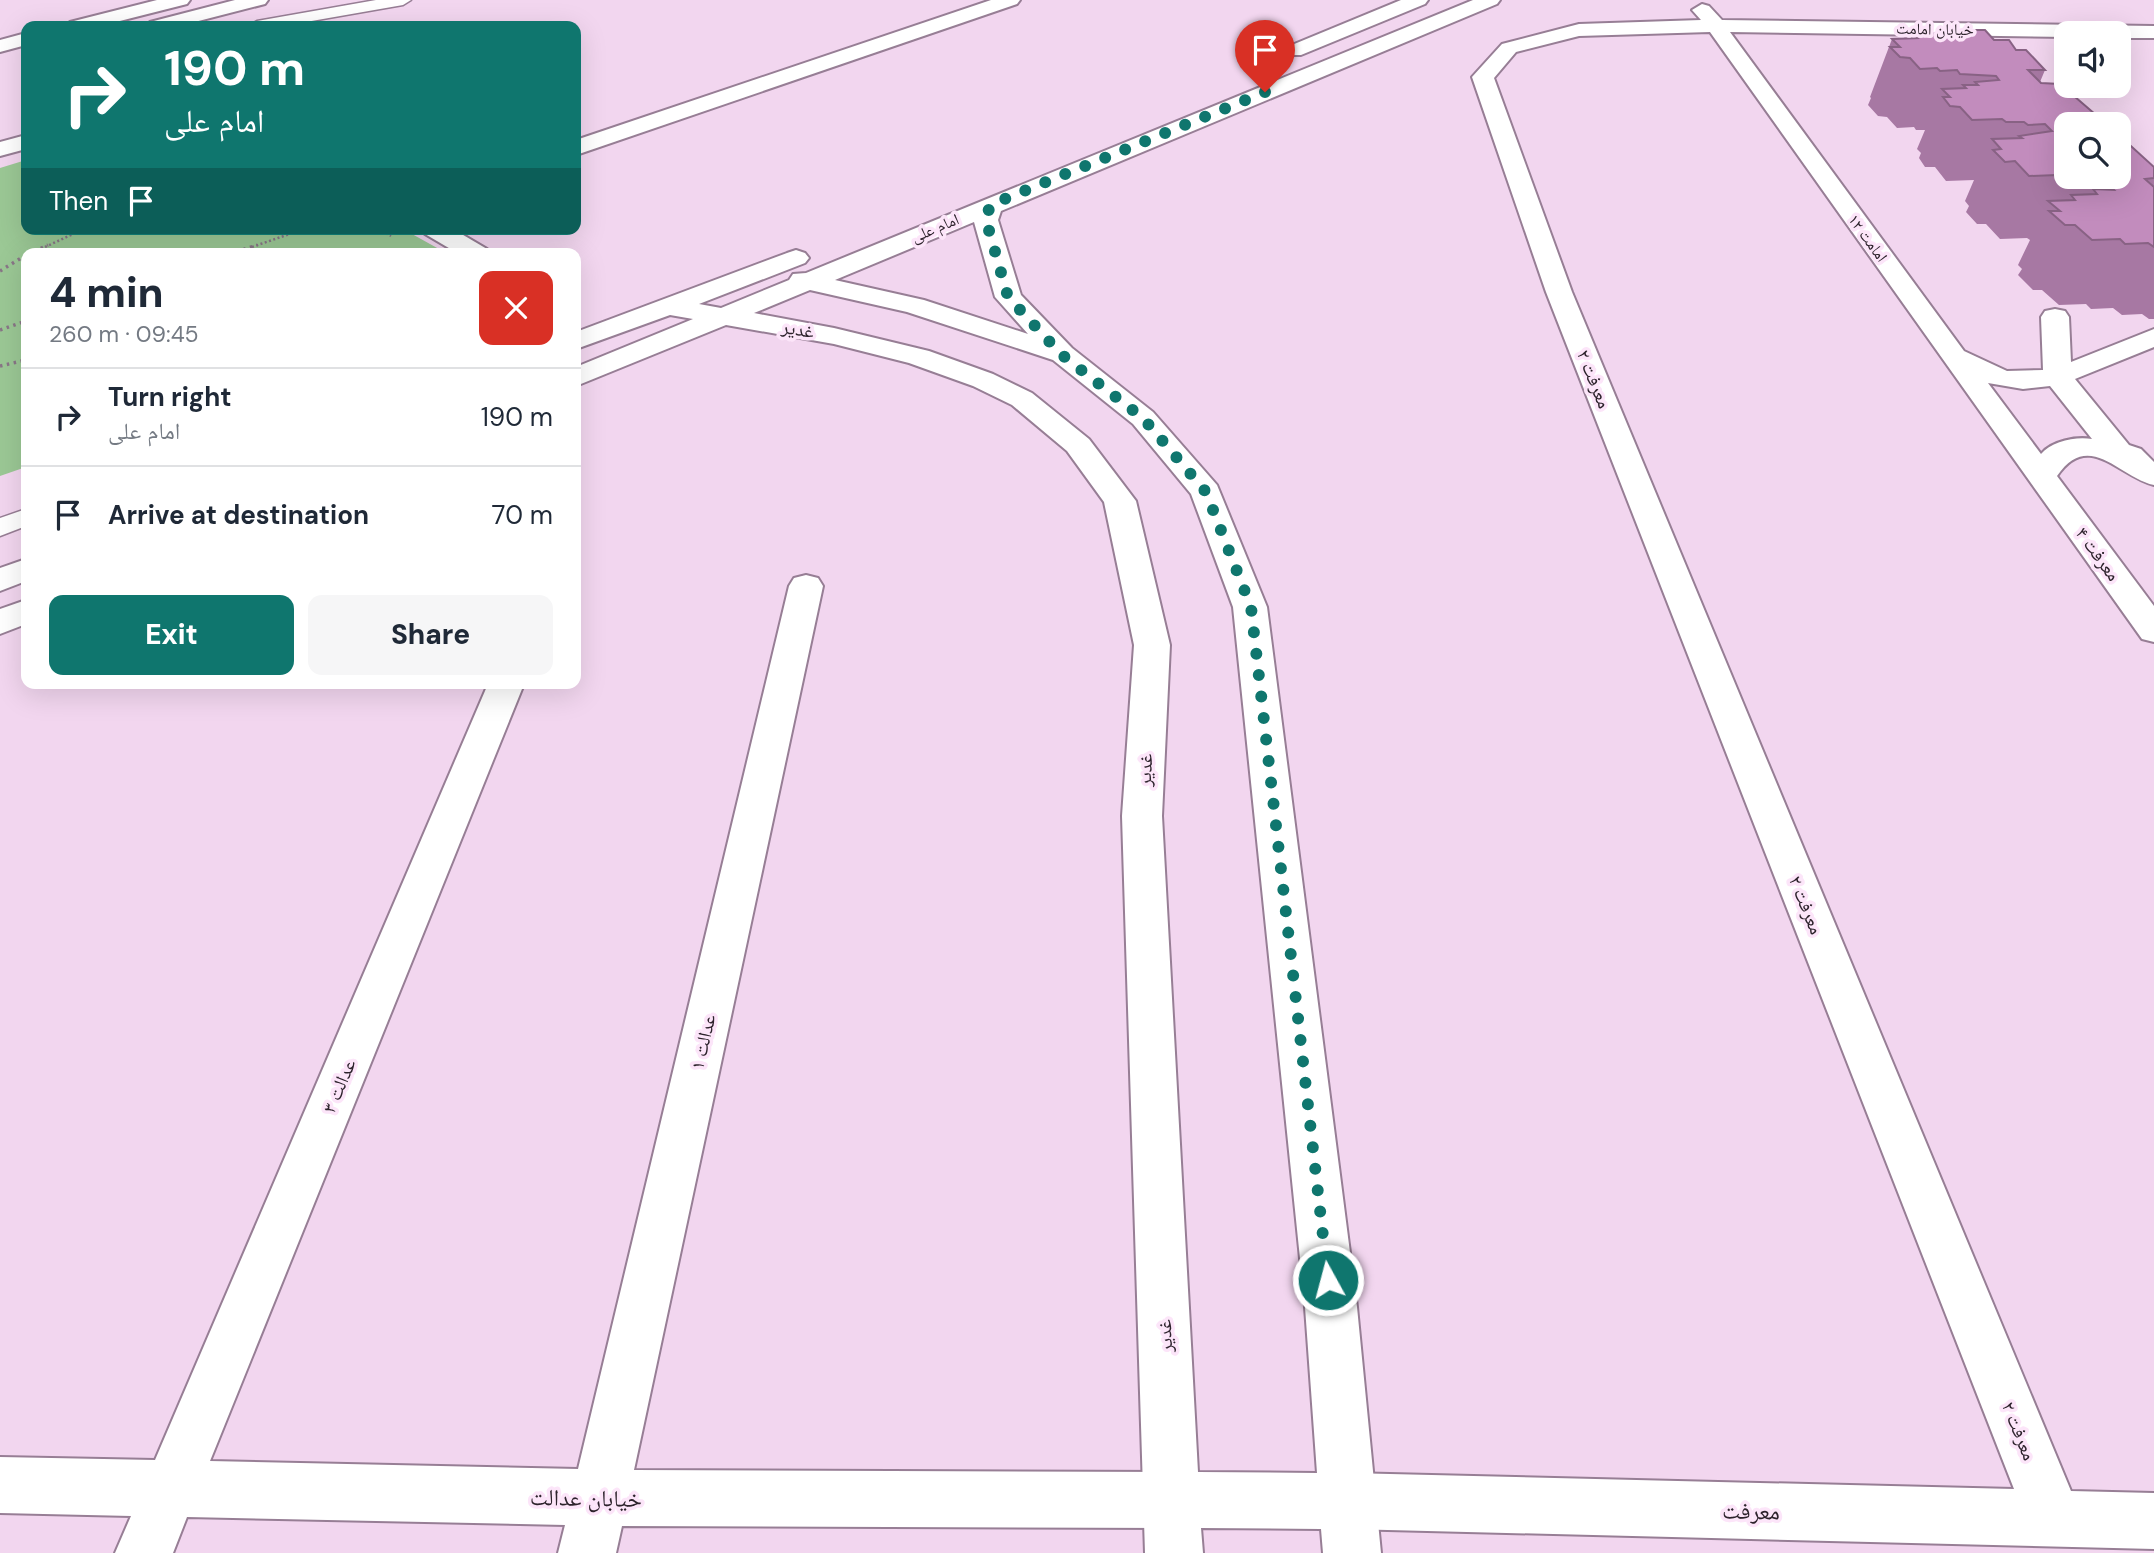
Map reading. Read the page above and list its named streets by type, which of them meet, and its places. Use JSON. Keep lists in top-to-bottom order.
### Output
{
  "streets": {
    "street": [
      "خیابان امامت",
      "امام علی",
      "امامت ۱۲",
      "غدیر",
      "معرفت ۲",
      "معرفت ۴",
      "عدالت ۱",
      "عدالت ۳",
      "خیابان عدالت",
      "معرفت"
    ]
  },
  "crossings": [
    ["خیابان امامت", "امامت ۱۲"],
    ["خیابان امامت", "معرفت ۲"],
    ["امام علی", "غدیر"],
    ["امامت ۱۲", "معرفت ۴"],
    ["غدیر", "خیابان عدالت"],
    ["معرفت ۲", "معرفت"],
    ["عدالت ۱", "خیابان عدالت"],
    ["عدالت ۳", "خیابان عدالت"],
    ["خیابان عدالت", "معرفت"]
  ],
  "page": {
    "turn": ["190 m", "امام علی"],
    "then": "Then",
    "heading": ["4 min", "260 m · 09:45"],
    "list": [
      {
        "name": "Turn right",
        "note": "امام علی",
        "value": "190 m"
      },
      {
        "name": "Arrive at destination",
        "value": "70 m"
      }
    ],
    "buttons": ["Exit", "Share"]
  }
}
